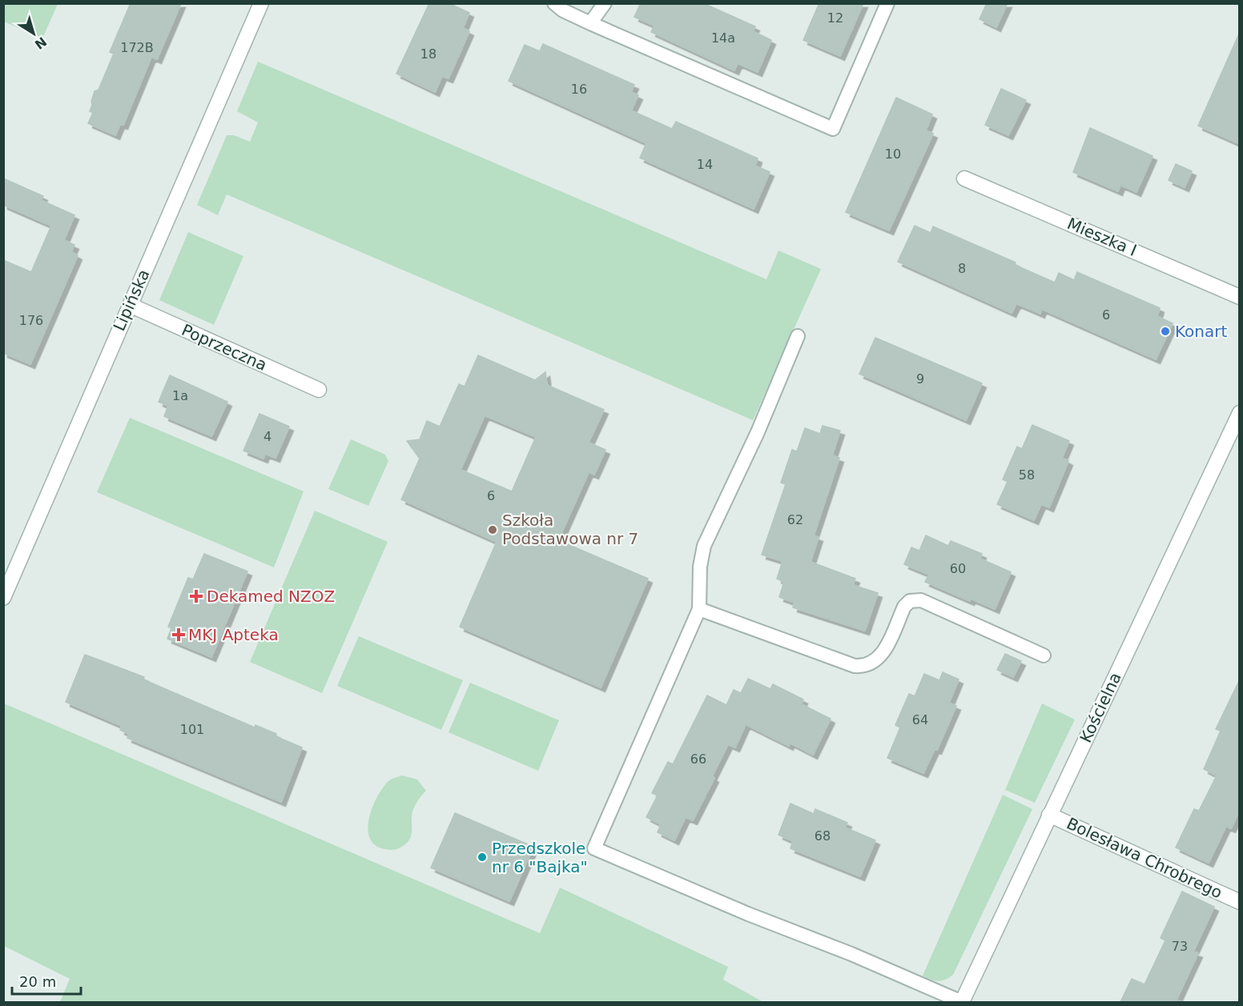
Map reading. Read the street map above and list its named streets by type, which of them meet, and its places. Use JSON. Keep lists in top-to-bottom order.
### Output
{
  "streets": {
    "street": [
      "Mieszka I",
      "Lipińska",
      "Poprzeczna",
      "Kościelna",
      "Bolesława Chrobrego"
    ]
  },
  "crossings": [
    ["Lipińska", "Poprzeczna"],
    ["Kościelna", "Bolesława Chrobrego"]
  ],
  "places": {
    "other": ["Konart", "Szkoła Podstawowa nr 7", "Przedszkole nr 6 \"Bajka\""],
    "health": ["Dekamed NZOZ", "MKJ Apteka"]
  },
  "house_numbers": [
    "12",
    "14a",
    "172B",
    "18",
    "16",
    "10",
    "14",
    "8",
    "6",
    "176",
    "9",
    "1a",
    "4",
    "58",
    "6",
    "62",
    "60",
    "64",
    "101",
    "66",
    "68",
    "73"
  ],
  "scale_bar": "20 m",
  "north": "bottom right"
}
